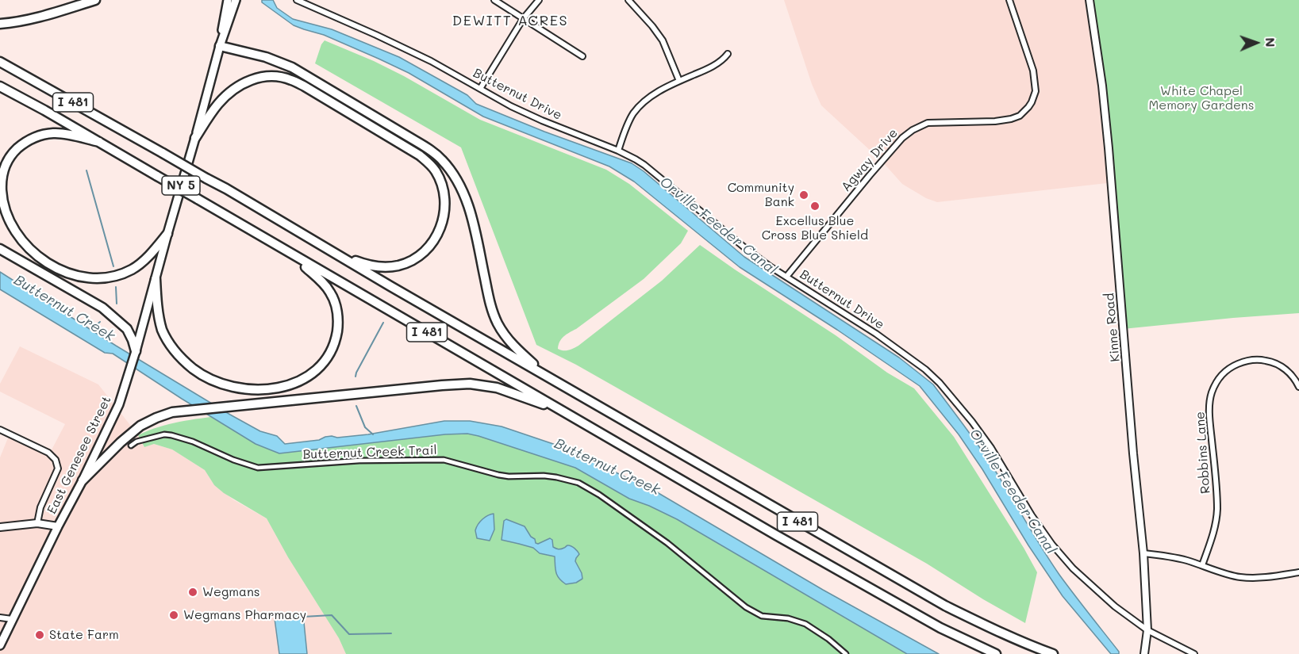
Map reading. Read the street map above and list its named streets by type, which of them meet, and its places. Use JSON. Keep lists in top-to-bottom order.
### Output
{
  "streets": {
    "highway": ["I 481"],
    "main road": ["NY 5", "East Genesee Street"],
    "street": [
      "Butternut Drive",
      "Agway Drive",
      "Kinne Road",
      "Butternut Creek Trail",
      "Robbins Lane"
    ]
  },
  "crossings": [
    ["Butternut Drive", "Agway Drive"],
    ["Butternut Drive", "Kinne Road"]
  ],
  "districts": ["DEWITT ACRES"],
  "water": ["Orville Feeder Canal", "Butternut Creek"],
  "parks": ["White Chapel Memory Gardens"],
  "places": [
    "Community Bank",
    "Excellus Blue Cross Blue Shield",
    "Wegmans",
    "Wegmans Pharmacy",
    "State Farm"
  ],
  "north": "right"
}
